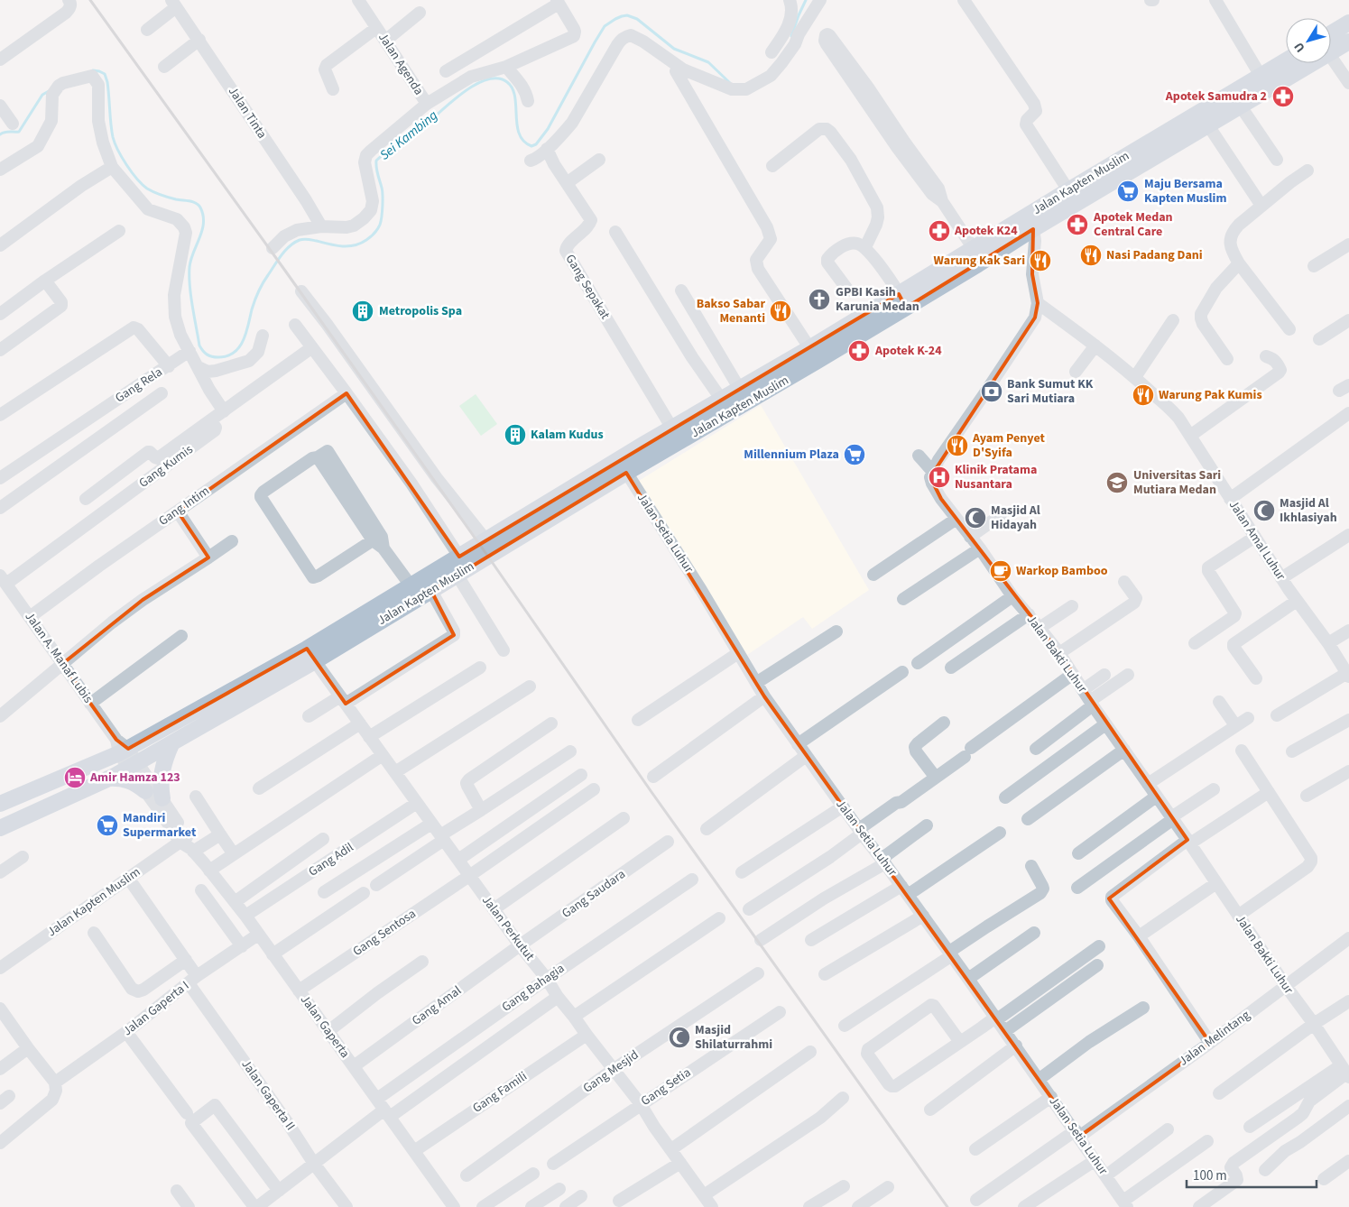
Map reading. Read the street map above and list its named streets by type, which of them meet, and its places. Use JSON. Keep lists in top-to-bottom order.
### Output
{
  "streets": {
    "main road": ["Jalan Kapten Muslim"],
    "street": [
      "Jalan Agenda",
      "Jalan Tinta",
      "Gang Sepakat",
      "Gang Rela",
      "Gang Kumis",
      "Gang Intim",
      "Jalan Setia Luhur",
      "Jalan Amal Luhur",
      "Jalan Bakti Luhur",
      "Jalan A. Manaf Lubis",
      "Gang Adil",
      "Gang Saudara",
      "Jalan Perkutut",
      "Gang Sentosa",
      "Gang Bahagia",
      "Gang Amal",
      "Jalan Gaperta I",
      "Jalan Gaperta",
      "Jalan Melintang",
      "Gang Mesjid",
      "Gang Setia",
      "Gang Famili",
      "Jalan Gaperta II"
    ]
  },
  "crossings": [
    ["Jalan Agenda", "Jalan Tinta"],
    ["Jalan Kapten Muslim", "Gang Sepakat"],
    ["Jalan Kapten Muslim", "Jalan Setia Luhur"],
    ["Jalan Kapten Muslim", "Jalan A. Manaf Lubis"],
    ["Jalan Kapten Muslim", "Jalan Perkutut"],
    ["Jalan Kapten Muslim", "Jalan Gaperta"],
    ["Jalan Kapten Muslim", "Jalan Gaperta II"],
    ["Gang Kumis", "Jalan A. Manaf Lubis"],
    ["Gang Intim", "Jalan A. Manaf Lubis"],
    ["Jalan Setia Luhur", "Jalan Melintang"],
    ["Jalan Bakti Luhur", "Jalan Melintang"],
    ["Jalan A. Manaf Lubis", "Jalan Gaperta"],
    ["Gang Adil", "Jalan Perkutut"],
    ["Gang Adil", "Jalan Gaperta"],
    ["Gang Saudara", "Jalan Perkutut"],
    ["Gang Saudara", "Gang Amal"],
    ["Jalan Perkutut", "Gang Sentosa"],
    ["Jalan Perkutut", "Gang Bahagia"],
    ["Jalan Perkutut", "Gang Amal"],
    ["Jalan Perkutut", "Gang Mesjid"],
    ["Jalan Perkutut", "Gang Setia"],
    ["Jalan Perkutut", "Gang Famili"],
    ["Gang Sentosa", "Jalan Gaperta"],
    ["Gang Bahagia", "Jalan Gaperta"],
    ["Gang Amal", "Jalan Gaperta"],
    ["Jalan Gaperta I", "Jalan Gaperta"],
    ["Jalan Gaperta I", "Jalan Gaperta II"],
    ["Jalan Gaperta", "Gang Famili"]
  ],
  "water": ["Sei Kambing"],
  "places": {
    "pharmacy": [
      "Apotek Samudra 2",
      "Apotek Medan Central Care",
      "Apotek K24",
      "Apotek K-24"
    ],
    "supermarket": ["Maju Bersama Kapten Muslim", "Millennium Plaza", "Mandiri Supermarket"],
    "restaurant": [
      "Nasi Padang Dani",
      "Warung Kak Sari",
      "Bakso Sabar Menanti",
      "Warung Pak Kumis",
      "Ayam Penyet D'Syifa"
    ],
    "church": ["GPBI Kasih Karunia Medan"],
    "building": ["Metropolis Spa", "Kalam Kudus"],
    "bank": ["Bank Sumut KK Sari Mutiara"],
    "hospital": ["Klinik Pratama Nusantara"],
    "school or university": ["Universitas Sari Mutiara Medan"],
    "mosque": ["Masjid Al Ikhlasiyah", "Masjid Al Hidayah", "Masjid Shilaturrahmi"],
    "cafe": ["Warkop Bamboo"],
    "hotel": ["Amir Hamza 123"]
  },
  "scale_bar": "100 m",
  "north": "bottom left"
}
